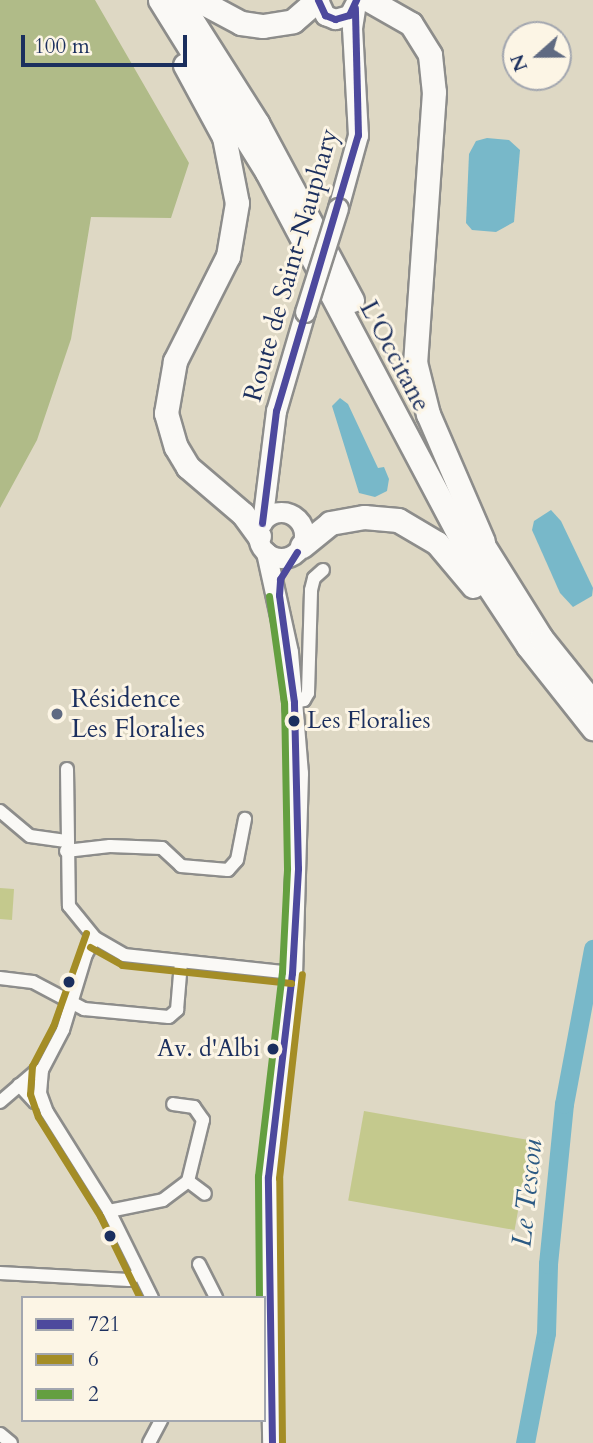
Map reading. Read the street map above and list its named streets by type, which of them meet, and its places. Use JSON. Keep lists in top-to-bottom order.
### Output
{
  "streets": {
    "highway": ["L'Occitane"],
    "main road": ["Route de Saint-Nauphary"]
  },
  "water": ["Le Tescou"],
  "places": ["Résidence Les Floralies", "Les Floralies", "Av. d'Albi"],
  "lines": ["transit line 721", "transit line 2", "transit line 6"],
  "legend": ["721", "6", "2"],
  "scale_bar": "100 m",
  "north": "left"
}
